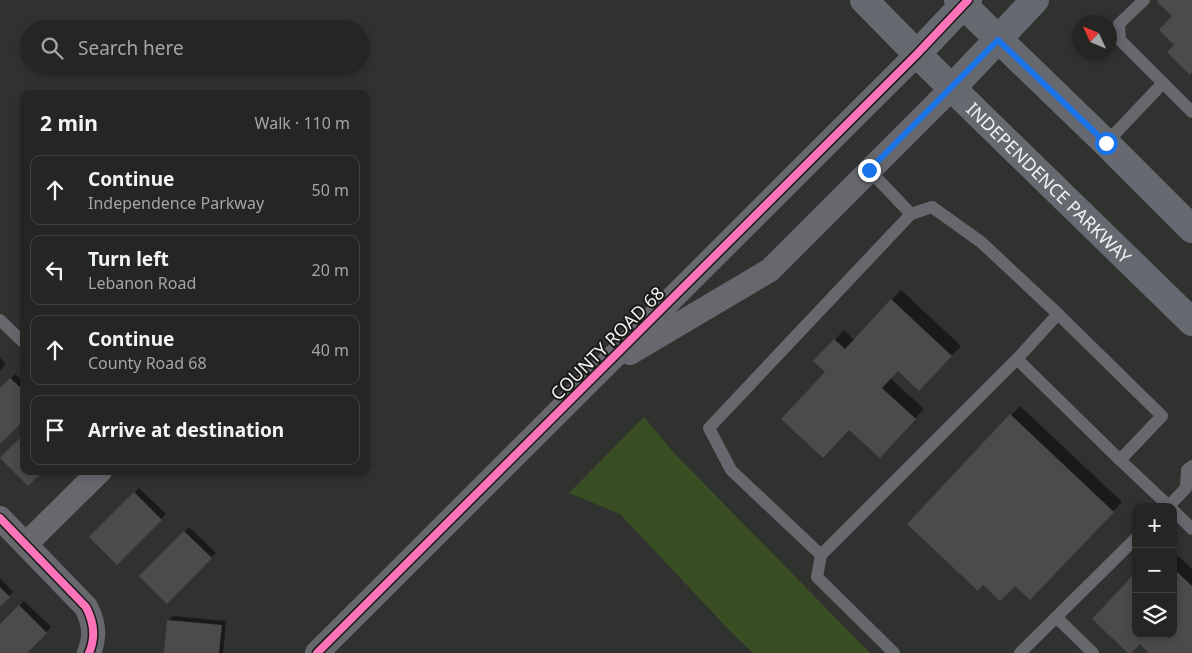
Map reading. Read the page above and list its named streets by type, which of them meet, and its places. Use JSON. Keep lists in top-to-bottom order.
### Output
{
  "streets": {
    "main road": ["INDEPENDENCE PARKWAY"],
    "street": ["COUNTY ROAD 68"]
  },
  "crossings": [
    ["INDEPENDENCE PARKWAY", "COUNTY ROAD 68"]
  ],
  "north": "top left",
  "page": {
    "search": "Search here",
    "heading": ["2 min", "Walk · 110 m"],
    "list": [
      ["Continue", "Independence Parkway", "50 m"],
      ["Turn left", "Lebanon Road", "20 m"],
      ["Continue", "County Road 68", "40 m"],
      "Arrive at destination"
    ],
    "map_buttons": ["+", "−"]
  }
}
